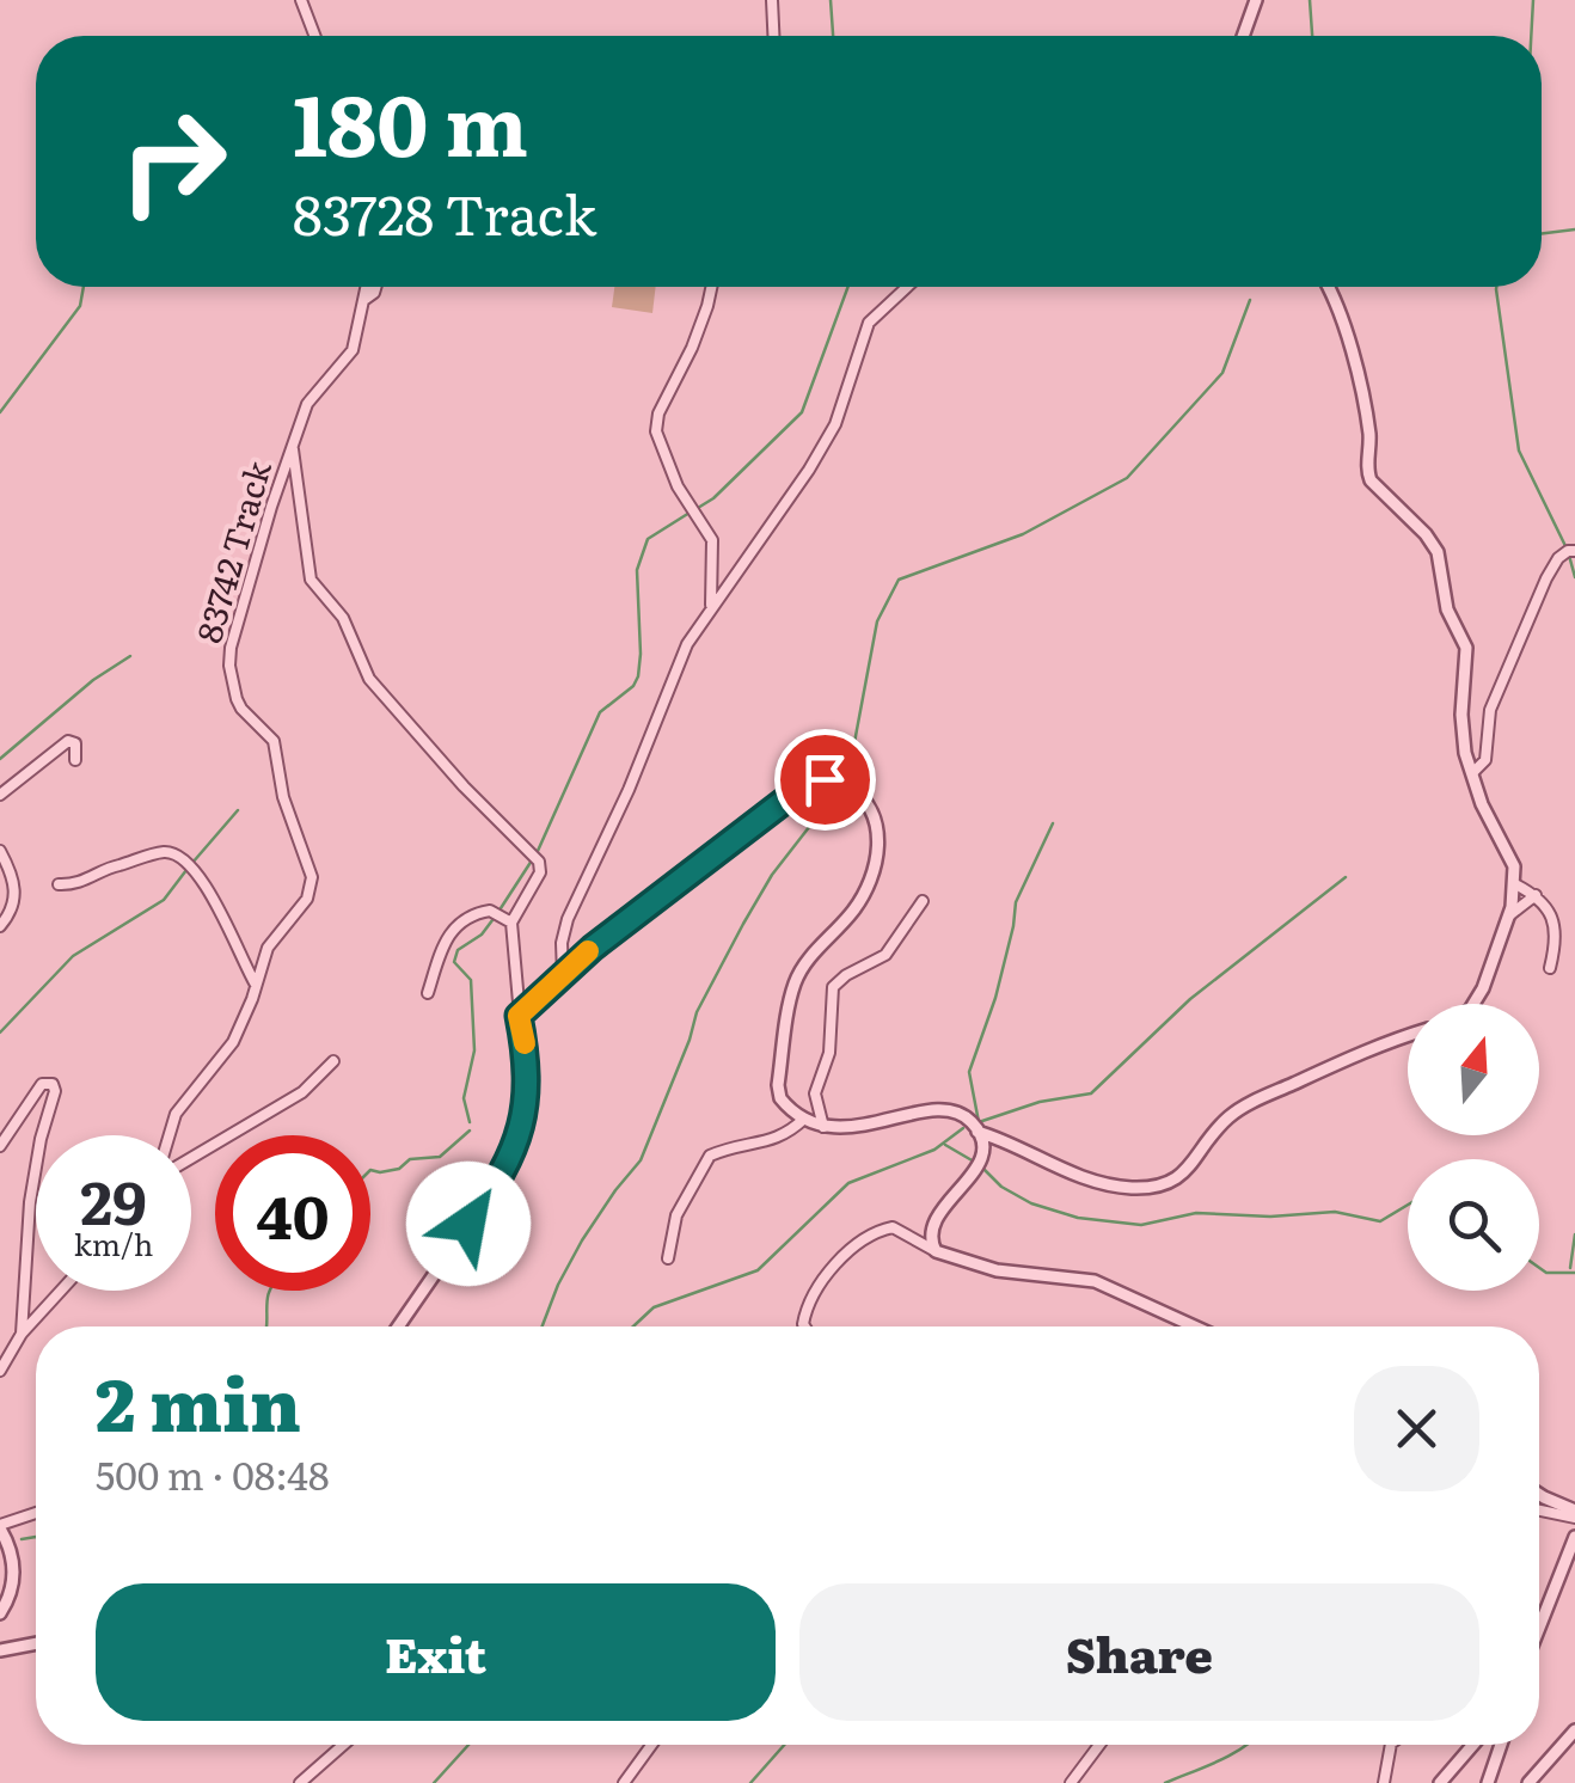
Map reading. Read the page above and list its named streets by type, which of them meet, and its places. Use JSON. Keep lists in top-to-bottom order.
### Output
{
  "streets": {
    "street": ["83742 Track"]
  },
  "north": "top",
  "page": {
    "turn": ["180 m", "83728 Track"],
    "speed": "29 km/h",
    "limit": "40",
    "heading": ["2 min", "500 m · 08:48"],
    "buttons": ["Exit", "Share"]
  }
}
